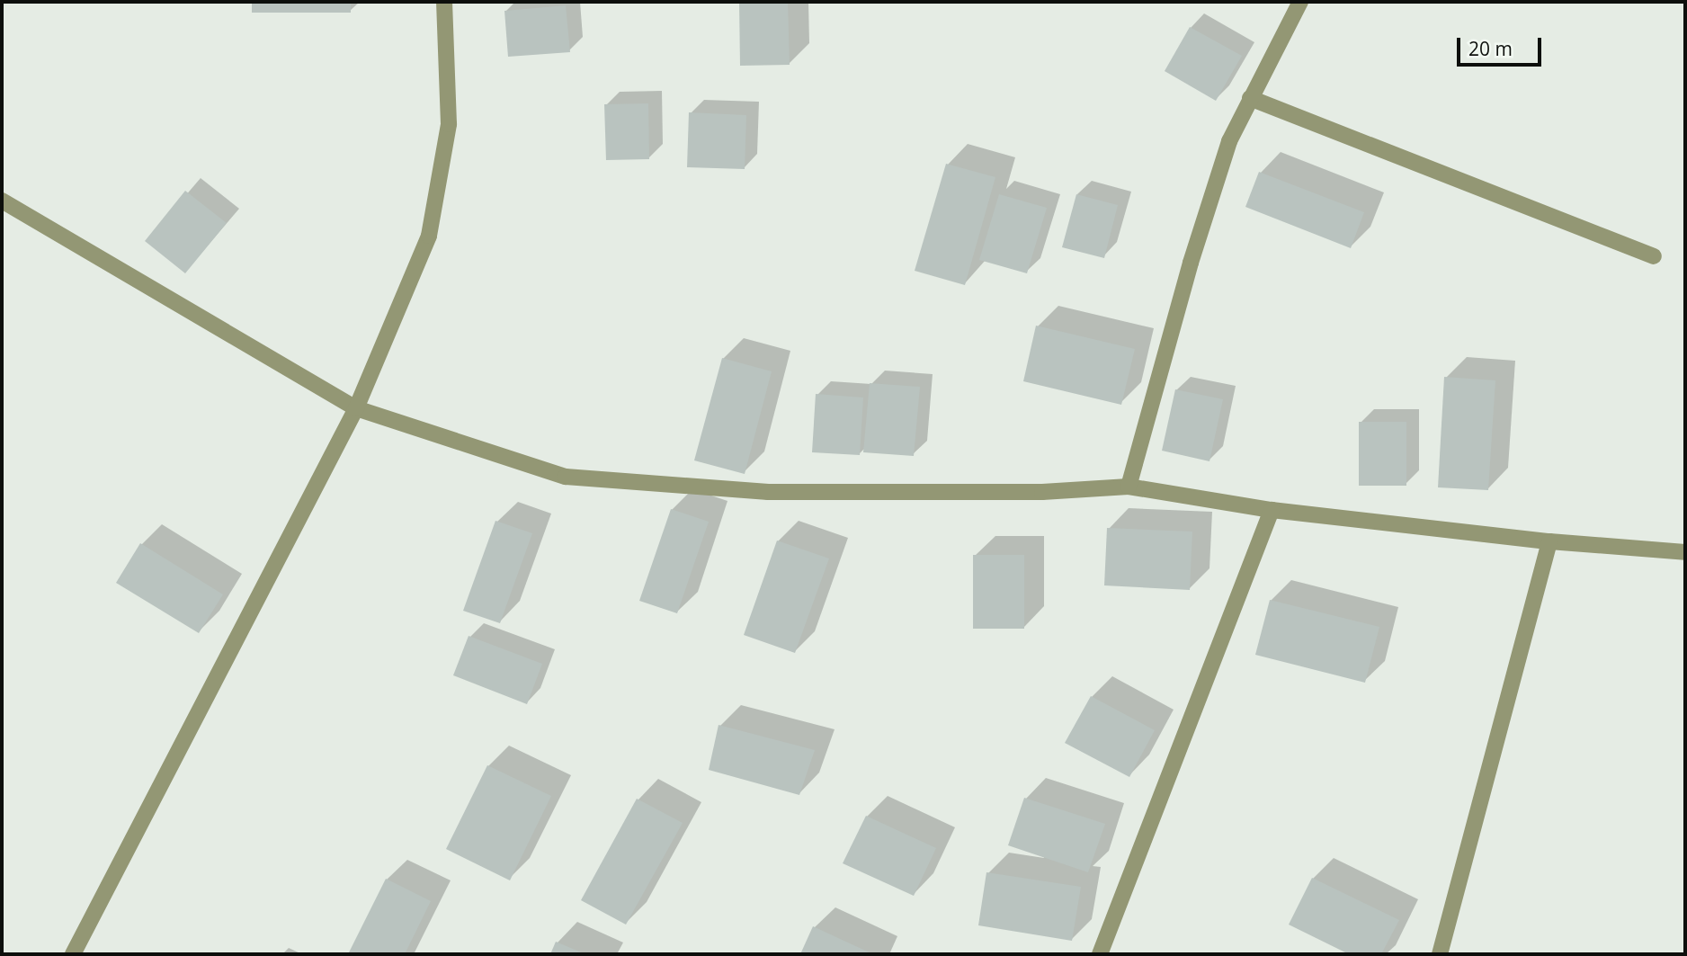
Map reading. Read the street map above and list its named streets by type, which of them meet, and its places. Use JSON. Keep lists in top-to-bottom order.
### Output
{
  "scale_bar": "20 m"
}
